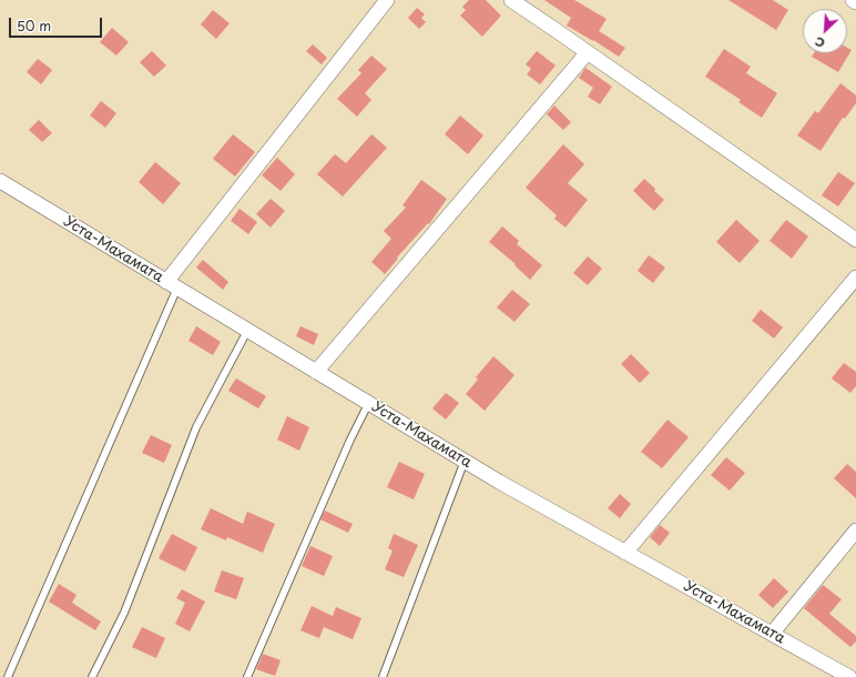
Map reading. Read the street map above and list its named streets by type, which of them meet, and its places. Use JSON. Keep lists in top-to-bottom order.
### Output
{
  "streets": {
    "street": ["Уста-Махамата"]
  },
  "scale_bar": "50 m",
  "north": "bottom left"
}
